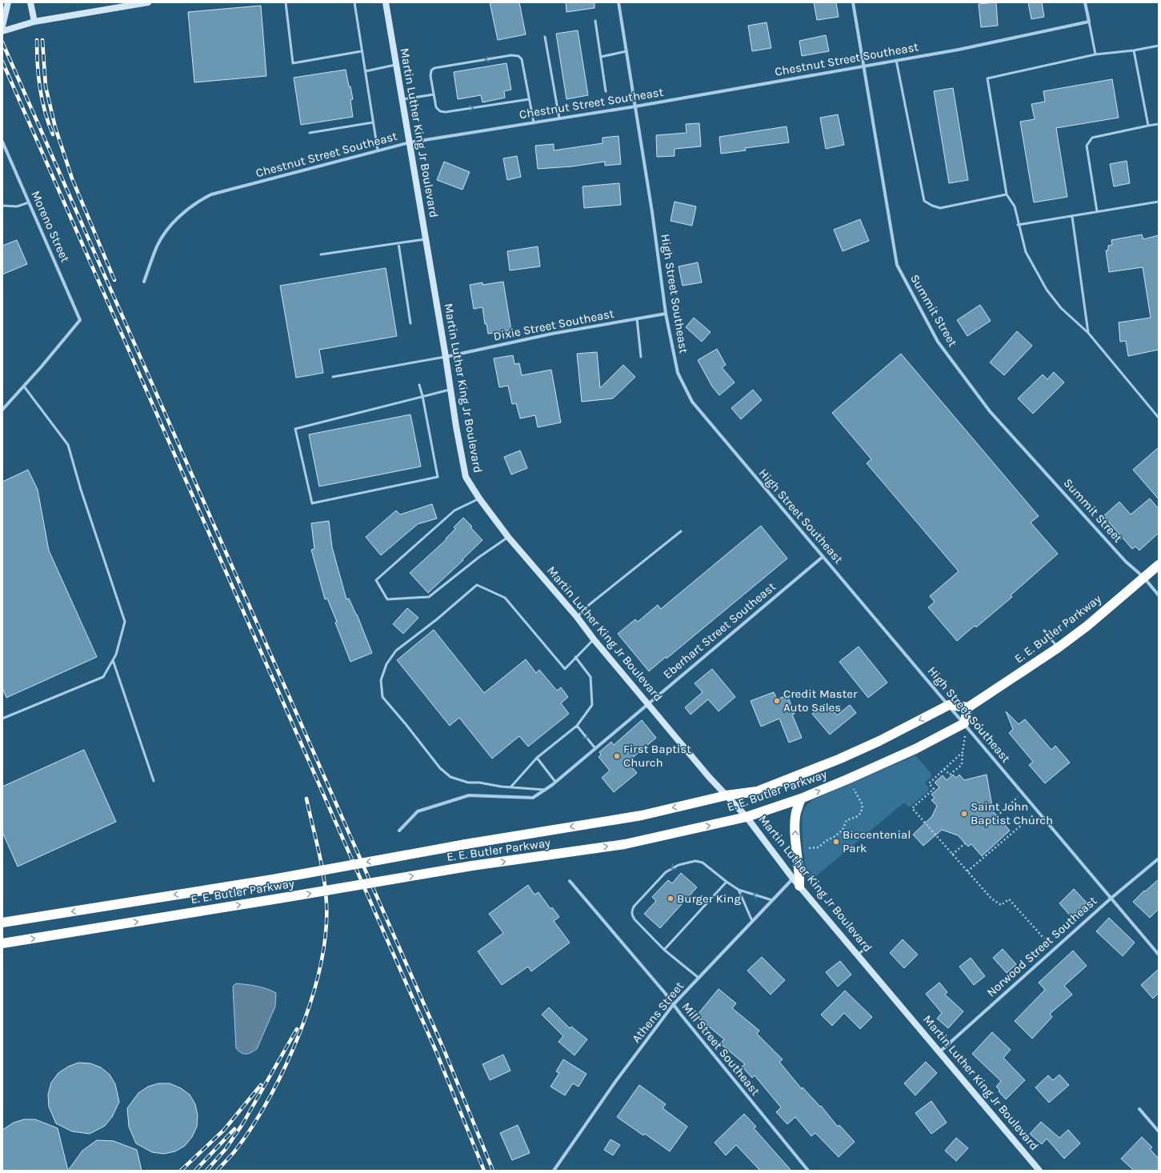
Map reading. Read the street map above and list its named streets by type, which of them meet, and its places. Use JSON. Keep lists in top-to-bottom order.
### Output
{
  "streets": {
    "highway": ["E. E. Butler Parkway"],
    "main road": ["Martin Luther King Jr Boulevard"],
    "street": [
      "Chestnut Street Southeast",
      "Moreno Street",
      "High Street Southeast",
      "Summit Street",
      "Dixie Street Southeast",
      "Eberhart Street Southeast",
      "Norwood Street Southeast",
      "Athens Street",
      "Mill Street Southeast"
    ]
  },
  "crossings": [
    ["Chestnut Street Southeast", "Martin Luther King Jr Boulevard"],
    ["Chestnut Street Southeast", "High Street Southeast"],
    ["Chestnut Street Southeast", "Summit Street"],
    ["Martin Luther King Jr Boulevard", "Dixie Street Southeast"],
    ["Martin Luther King Jr Boulevard", "E. E. Butler Parkway"],
    ["Martin Luther King Jr Boulevard", "Eberhart Street Southeast"],
    ["Martin Luther King Jr Boulevard", "Norwood Street Southeast"],
    ["Martin Luther King Jr Boulevard", "Athens Street"],
    ["High Street Southeast", "Dixie Street Southeast"],
    ["High Street Southeast", "E. E. Butler Parkway"],
    ["High Street Southeast", "Eberhart Street Southeast"],
    ["High Street Southeast", "Norwood Street Southeast"],
    ["Summit Street", "E. E. Butler Parkway"],
    ["Athens Street", "Mill Street Southeast"]
  ],
  "places": [
    "Credit Master Auto Sales",
    "First Baptist Church",
    "Saint John Baptist Church",
    "Biccentenial Park",
    "Burger King"
  ]
}
